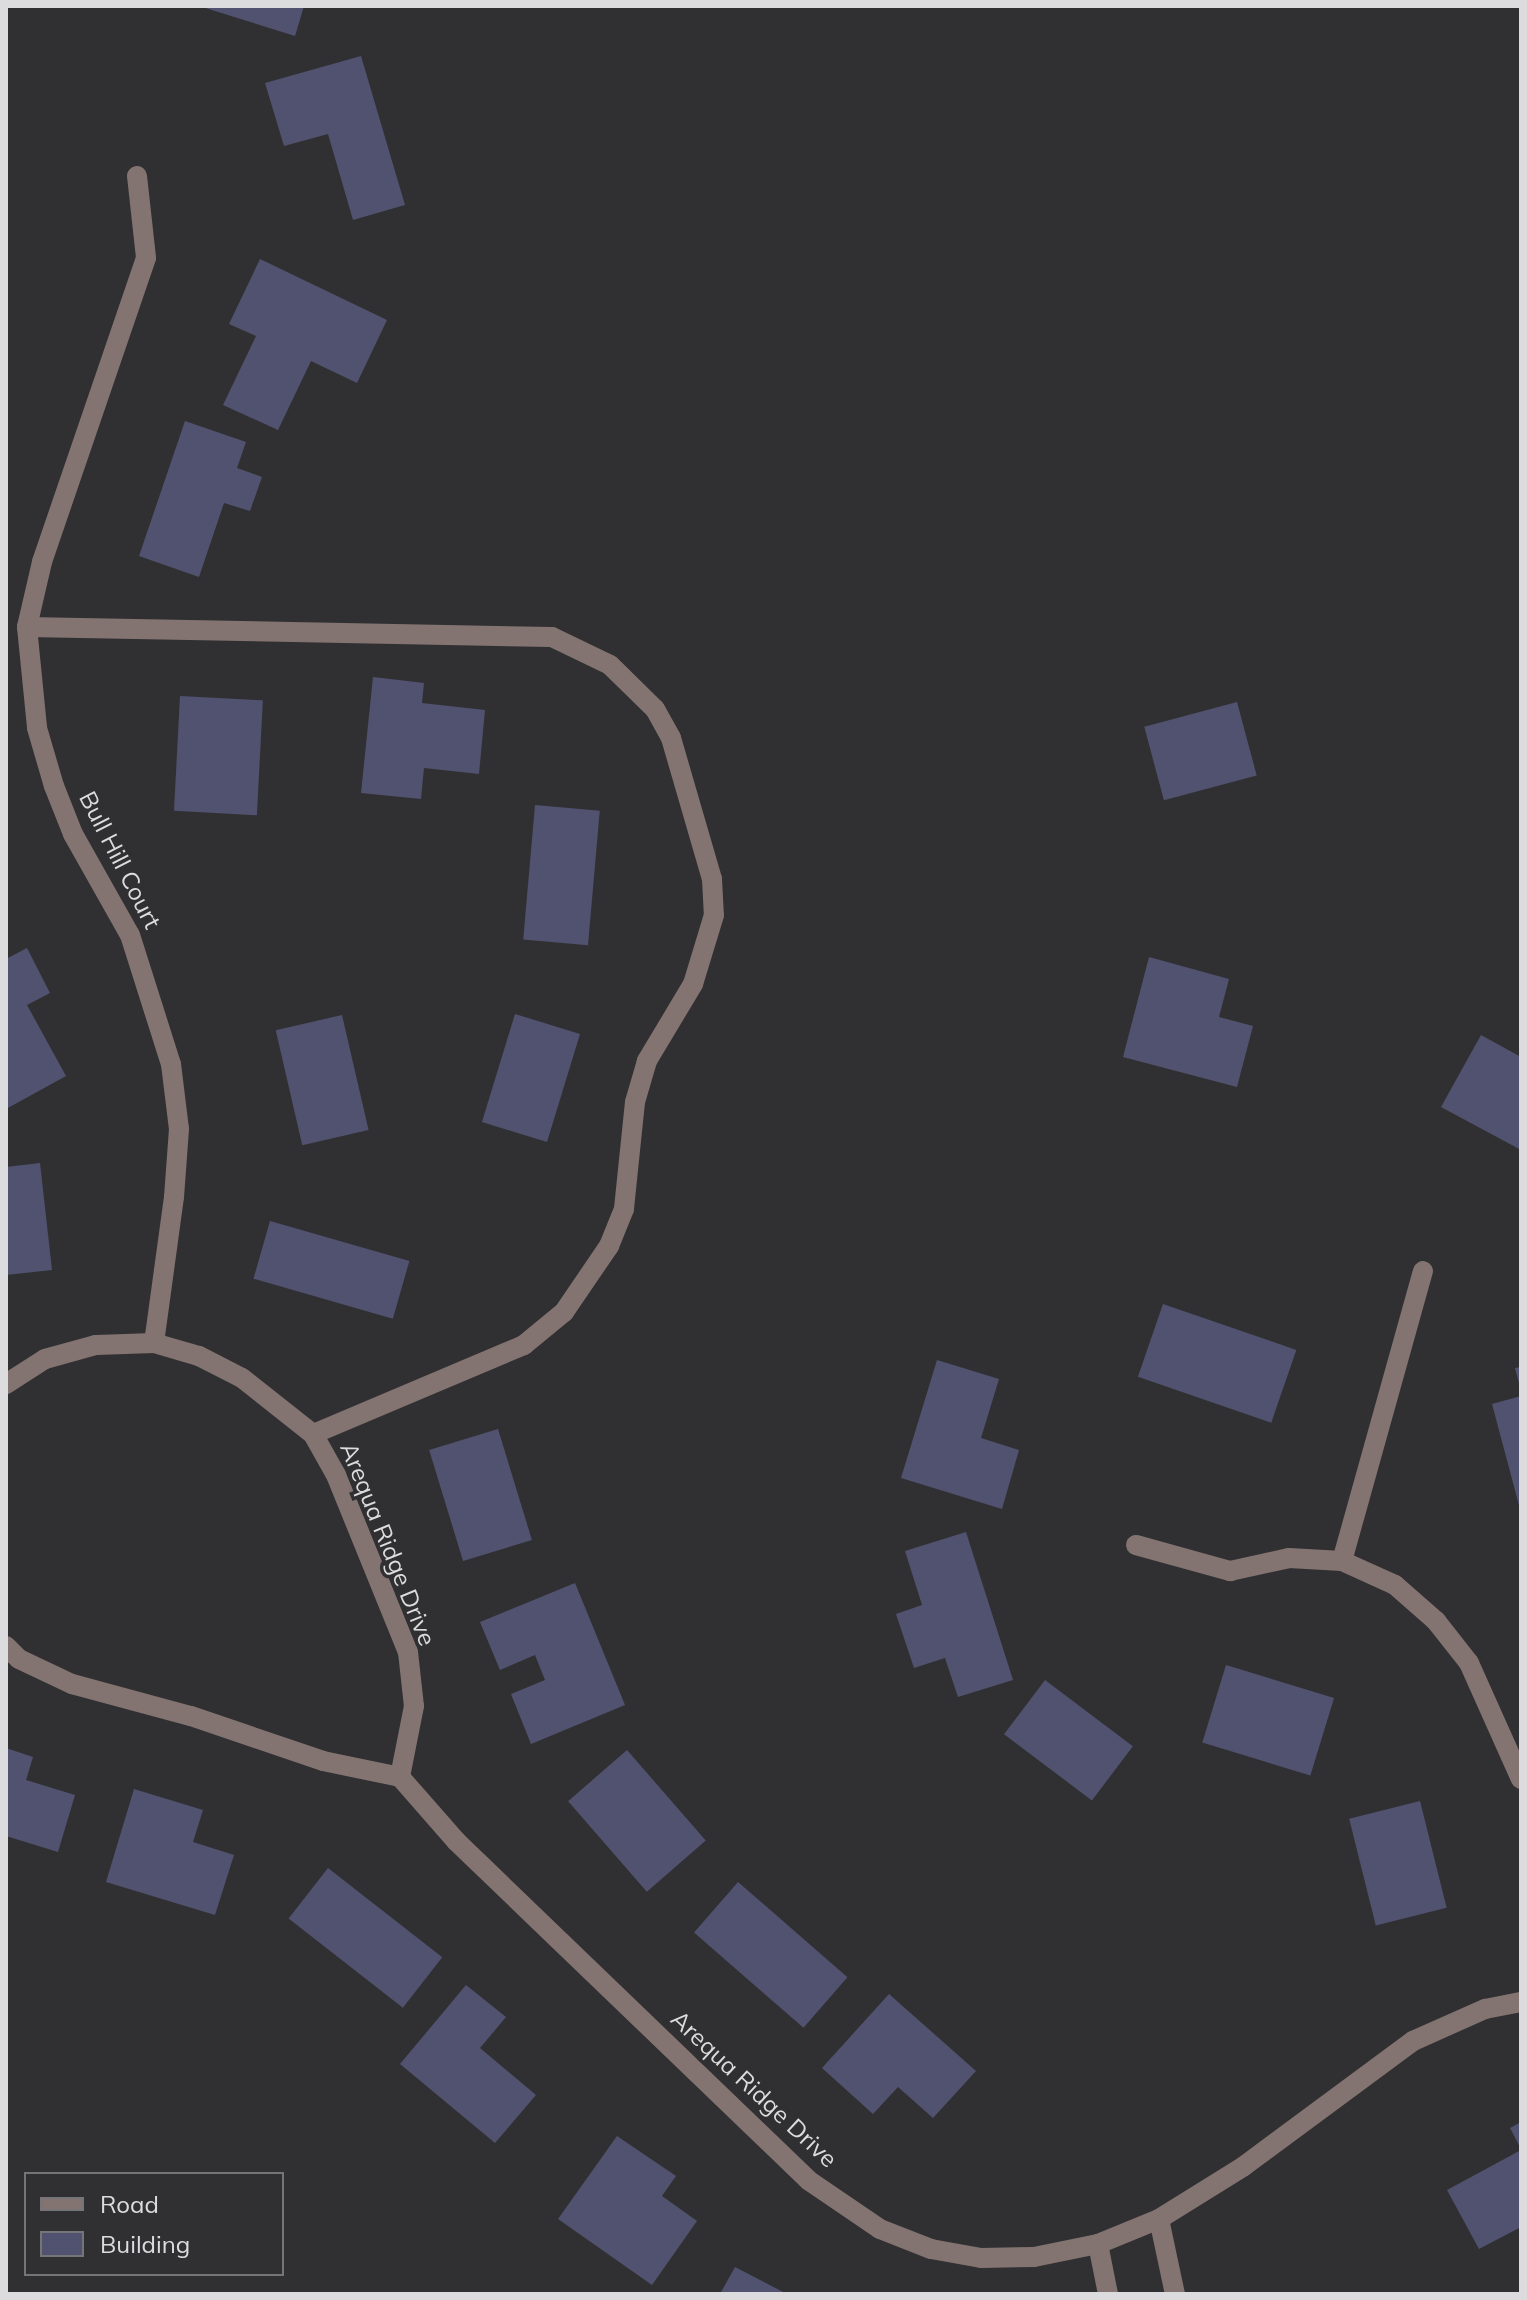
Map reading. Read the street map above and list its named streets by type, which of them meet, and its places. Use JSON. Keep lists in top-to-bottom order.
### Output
{
  "streets": {
    "street": ["Bull Hill Court", "Arequa Ridge Drive"]
  },
  "crossings": [
    ["Bull Hill Court", "Arequa Ridge Drive"]
  ],
  "legend": ["Road", "Building"]
}
